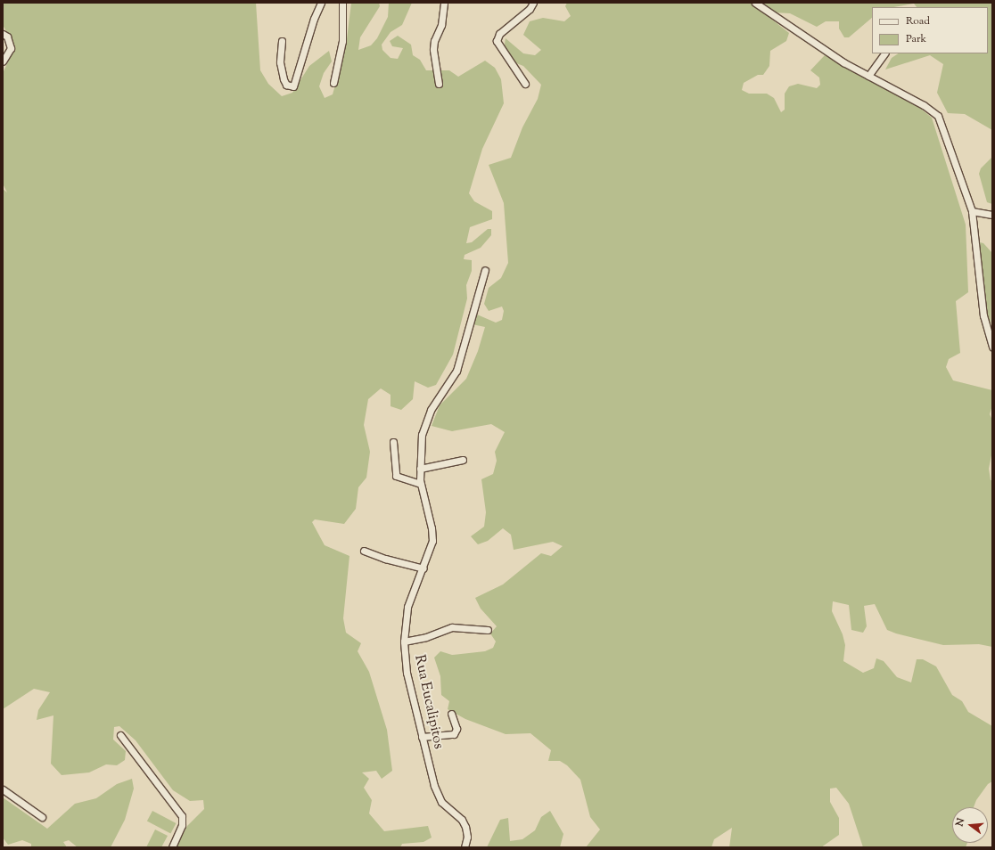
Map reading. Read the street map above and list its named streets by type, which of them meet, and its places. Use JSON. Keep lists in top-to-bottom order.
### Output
{
  "streets": {
    "street": ["Rua Eucalipitos"]
  },
  "legend": ["Road", "Park"],
  "north": "left"
}
